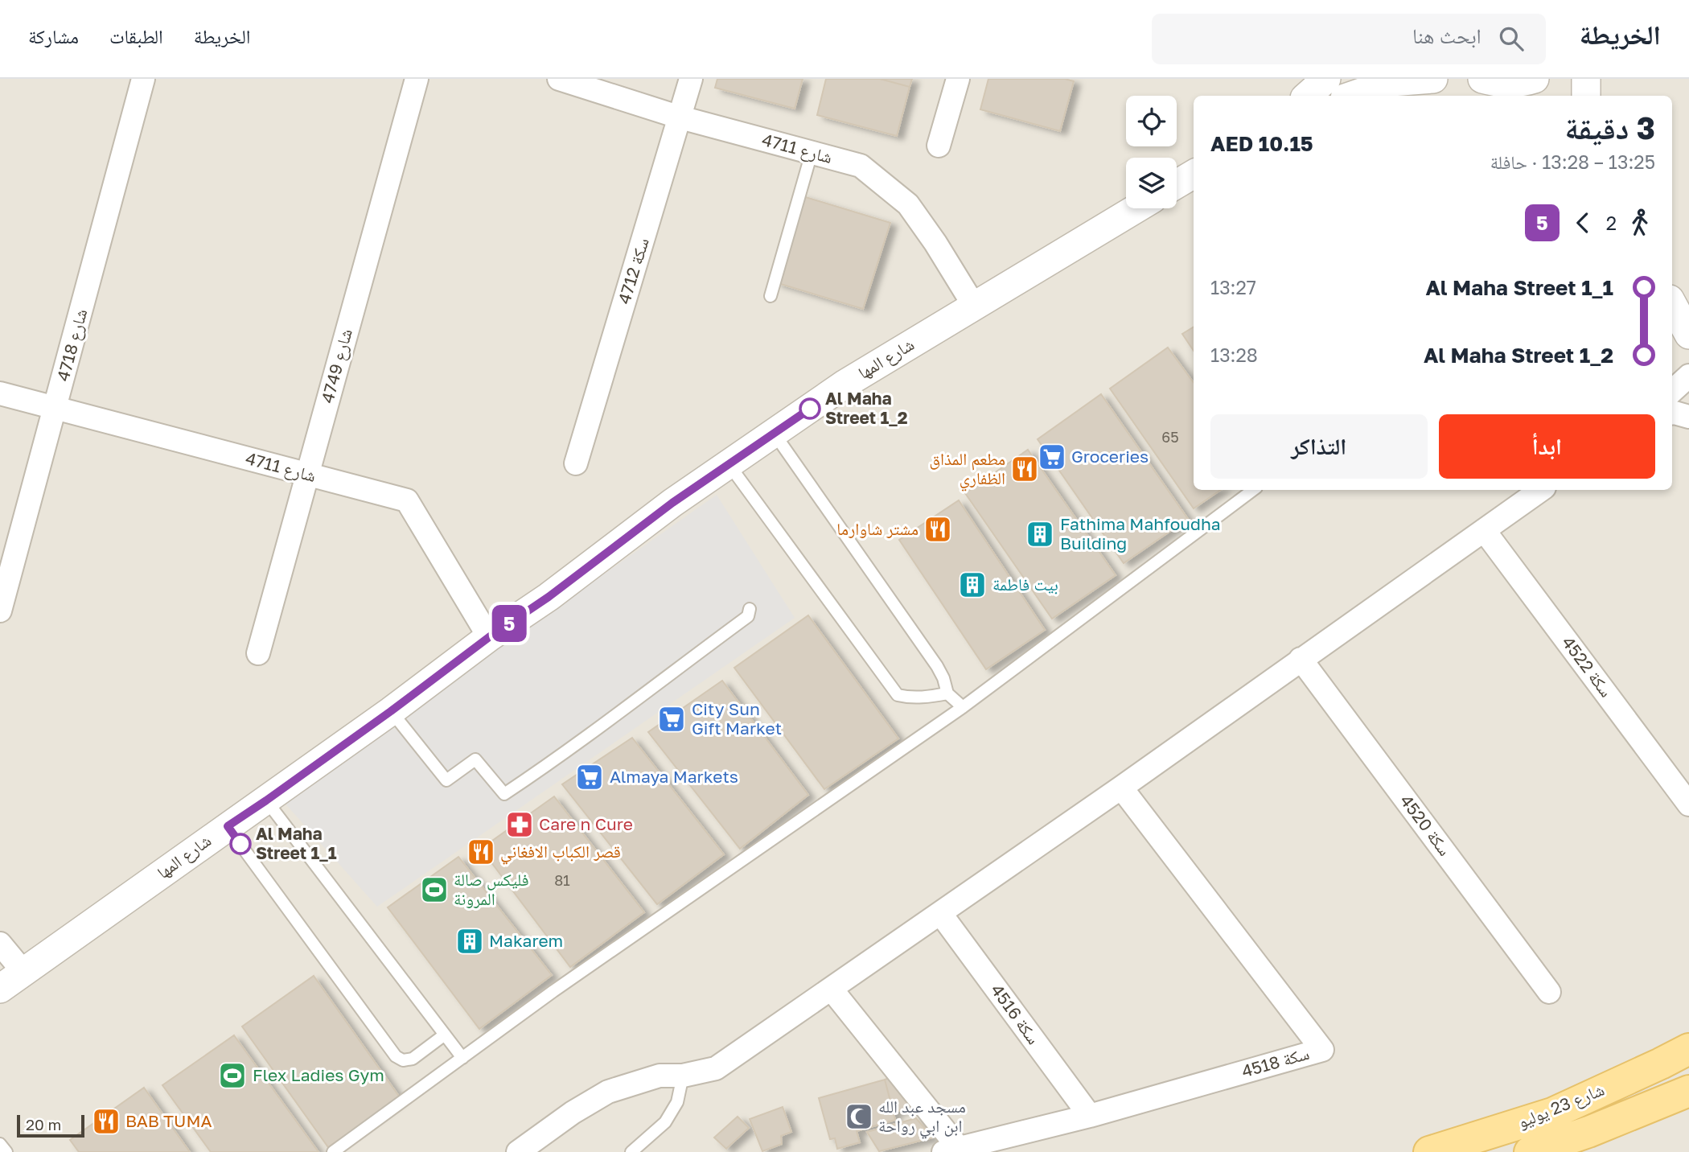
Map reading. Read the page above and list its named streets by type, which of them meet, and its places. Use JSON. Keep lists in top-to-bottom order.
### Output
{
  "streets": {
    "main road": ["شارع 23 يوليو"],
    "street": [
      "4711 شارع",
      "سكة 4712",
      "4718 شارع",
      "شارع المها",
      "4749 شارع",
      "سكة 4522",
      "سكة 4520",
      "سكة 4516",
      "سكة 4518"
    ]
  },
  "crossings": [
    ["4711 شارع", "سكة 4712"],
    ["4711 شارع", "4718 شارع"],
    ["4711 شارع", "شارع المها"],
    ["4711 شارع", "4749 شارع"],
    ["سكة 4516", "سكة 4518"]
  ],
  "places": {
    "other": ["Al Maha Street 1_2", "Al Maha Street 1_1"],
    "supermarket": ["Groceries", "City Sun Gift Market", "Almaya Markets"],
    "restaurant": [
      "مطعم المذاق الظفاري",
      "مشتر شاوارما",
      "قصر الكباب الافغاني",
      "BAB TUMA"
    ],
    "building": ["Fathima Mahfoudha Building", "بيت فاطمة", "Makarem"],
    "pharmacy": ["Care n Cure"],
    "sports": ["فليكس صالة المرونة", "Flex Ladies Gym"],
    "mosque": ["مسجد عبد الله ابن ابي رواحة"]
  },
  "lines": ["bus line 5"],
  "house_numbers": ["65", "81"],
  "scale_bar": "20 m",
  "page": {
    "header": "الخريطة",
    "search": "ابحث هنا",
    "nav": ["الخريطة", "الطبقات", "مشاركة"],
    "on_map": "5",
    "heading": ["3 دقيقة", "13:25 – 13:28 · حافلة", "AED 10.15"],
    "legs": ["2", "5"],
    "list": [
      {
        "name": "Al Maha Street 1_1",
        "value": "13:27"
      },
      {
        "name": "Al Maha Street 1_2",
        "value": "13:28"
      }
    ],
    "buttons": ["ابدأ", "التذاكر"],
    "scale": "20 m"
  }
}
